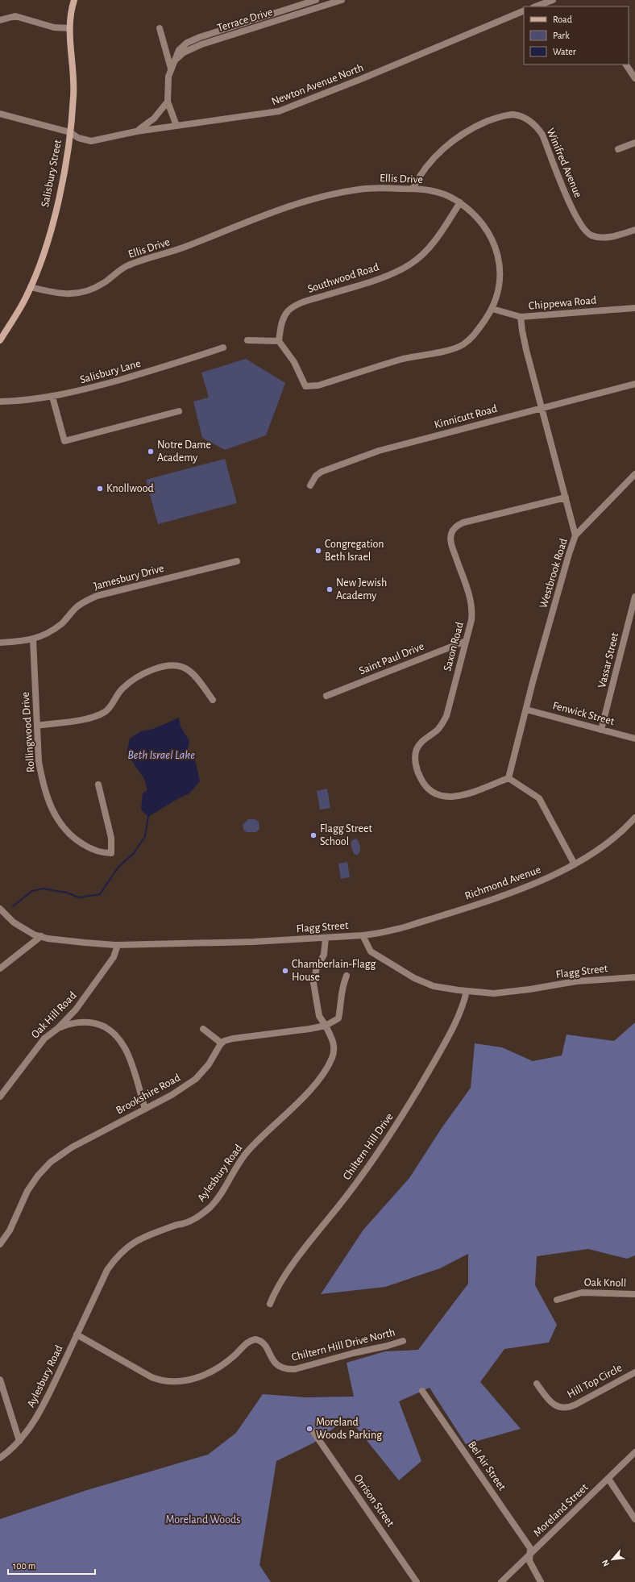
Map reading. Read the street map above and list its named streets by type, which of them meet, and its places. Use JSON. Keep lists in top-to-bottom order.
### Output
{
  "streets": {
    "main road": ["Salisbury Street"],
    "street": [
      "Terrace Drive",
      "Newton Avenue North",
      "Winifred Avenue",
      "Ellis Drive",
      "Southwood Road",
      "Chippewa Road",
      "Salisbury Lane",
      "Kinnicutt Road",
      "Westbrook Road",
      "Jamesbury Drive",
      "Saxon Road",
      "Saint Paul Drive",
      "Vassar Street",
      "Fenwick Street",
      "Rollingwood Drive",
      "Richmond Avenue",
      "Flagg Street",
      "Oak Hill Road",
      "Brookshire Road",
      "Chiltern Hill Drive",
      "Aylesbury Road",
      "Oak Knoll",
      "Chiltern Hill Drive North",
      "Hill Top Circle",
      "Bel Air Street",
      "Orrison Street",
      "Moreland Street"
    ]
  },
  "crossings": [
    ["Terrace Drive", "Newton Avenue North"],
    ["Newton Avenue North", "Salisbury Street"],
    ["Winifred Avenue", "Ellis Drive"],
    ["Salisbury Street", "Ellis Drive"],
    ["Ellis Drive", "Southwood Road"],
    ["Ellis Drive", "Chippewa Road"],
    ["Chippewa Road", "Westbrook Road"],
    ["Kinnicutt Road", "Westbrook Road"],
    ["Westbrook Road", "Saxon Road"],
    ["Westbrook Road", "Fenwick Street"],
    ["Jamesbury Drive", "Rollingwood Drive"],
    ["Saxon Road", "Saint Paul Drive"],
    ["Vassar Street", "Fenwick Street"],
    ["Richmond Avenue", "Flagg Street"],
    ["Flagg Street", "Oak Hill Road"],
    ["Flagg Street", "Chiltern Hill Drive"],
    ["Aylesbury Road", "Chiltern Hill Drive North"],
    ["Bel Air Street", "Moreland Street"]
  ],
  "water": ["Beth Israel Lake"],
  "parks": ["Moreland Woods"],
  "places": [
    "Notre Dame Academy",
    "Knollwood",
    "Congregation Beth Israel",
    "New Jewish Academy",
    "Flagg Street School",
    "Chamberlain-Flagg House",
    "Moreland Woods Parking"
  ],
  "legend": ["Road", "Park", "Water"],
  "scale_bar": "100 m",
  "north": "bottom left"
}
